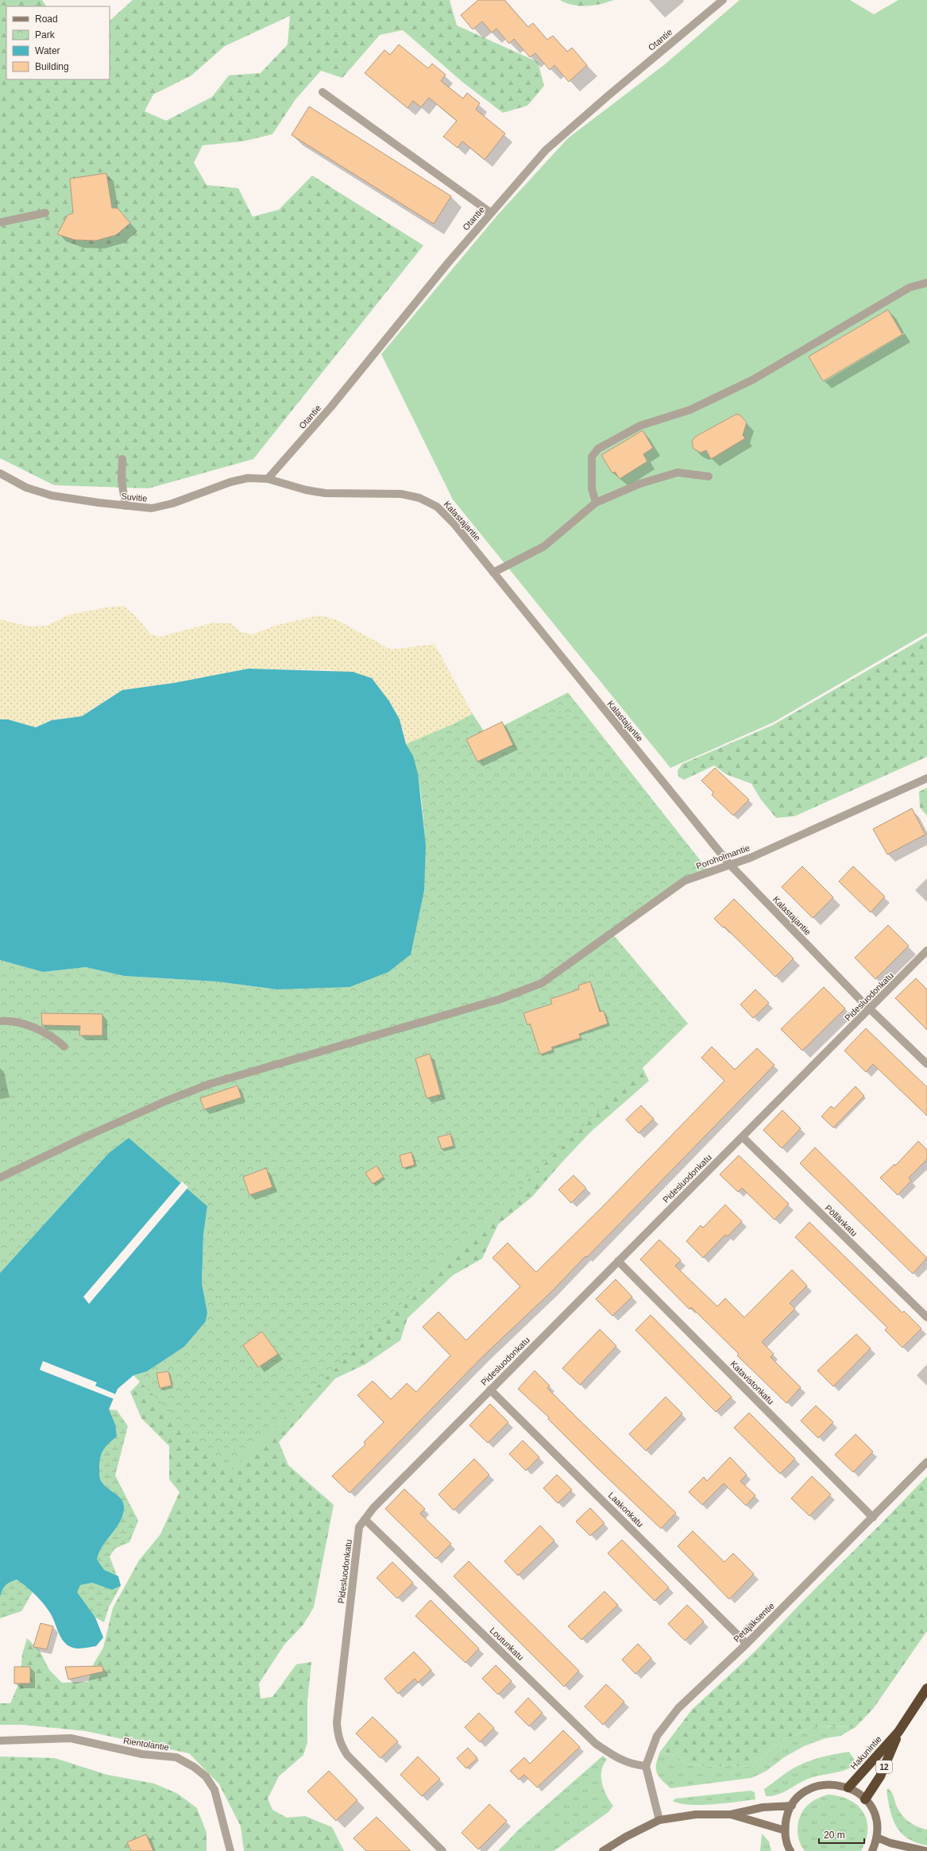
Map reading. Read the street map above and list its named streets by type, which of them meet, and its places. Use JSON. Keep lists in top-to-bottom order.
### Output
{
  "streets": {
    "highway": ["Hakunintie", "12"],
    "street": [
      "Otantie",
      "Suvitie",
      "Kalastajantie",
      "Poroholmantie",
      "Pidesluodonkatu",
      "Pöllänkatu",
      "Katavistonkatu",
      "Laakonkatu",
      "Petäjäksentie",
      "Loutunkatu",
      "Rientolantie"
    ]
  },
  "crossings": [
    ["Otantie", "Suvitie"],
    ["Otantie", "Kalastajantie"],
    ["Suvitie", "Kalastajantie"],
    ["Kalastajantie", "Poroholmantie"],
    ["Kalastajantie", "Pidesluodonkatu"],
    ["Pidesluodonkatu", "Pöllänkatu"],
    ["Pidesluodonkatu", "Katavistonkatu"],
    ["Pidesluodonkatu", "Laakonkatu"],
    ["Pidesluodonkatu", "Loutunkatu"],
    ["Katavistonkatu", "Petäjäksentie"],
    ["Laakonkatu", "Petäjäksentie"],
    ["Petäjäksentie", "Loutunkatu"]
  ],
  "legend": [
    "Road",
    "Park",
    "Water",
    "Building"
  ],
  "scale_bar": "20 m"
}
